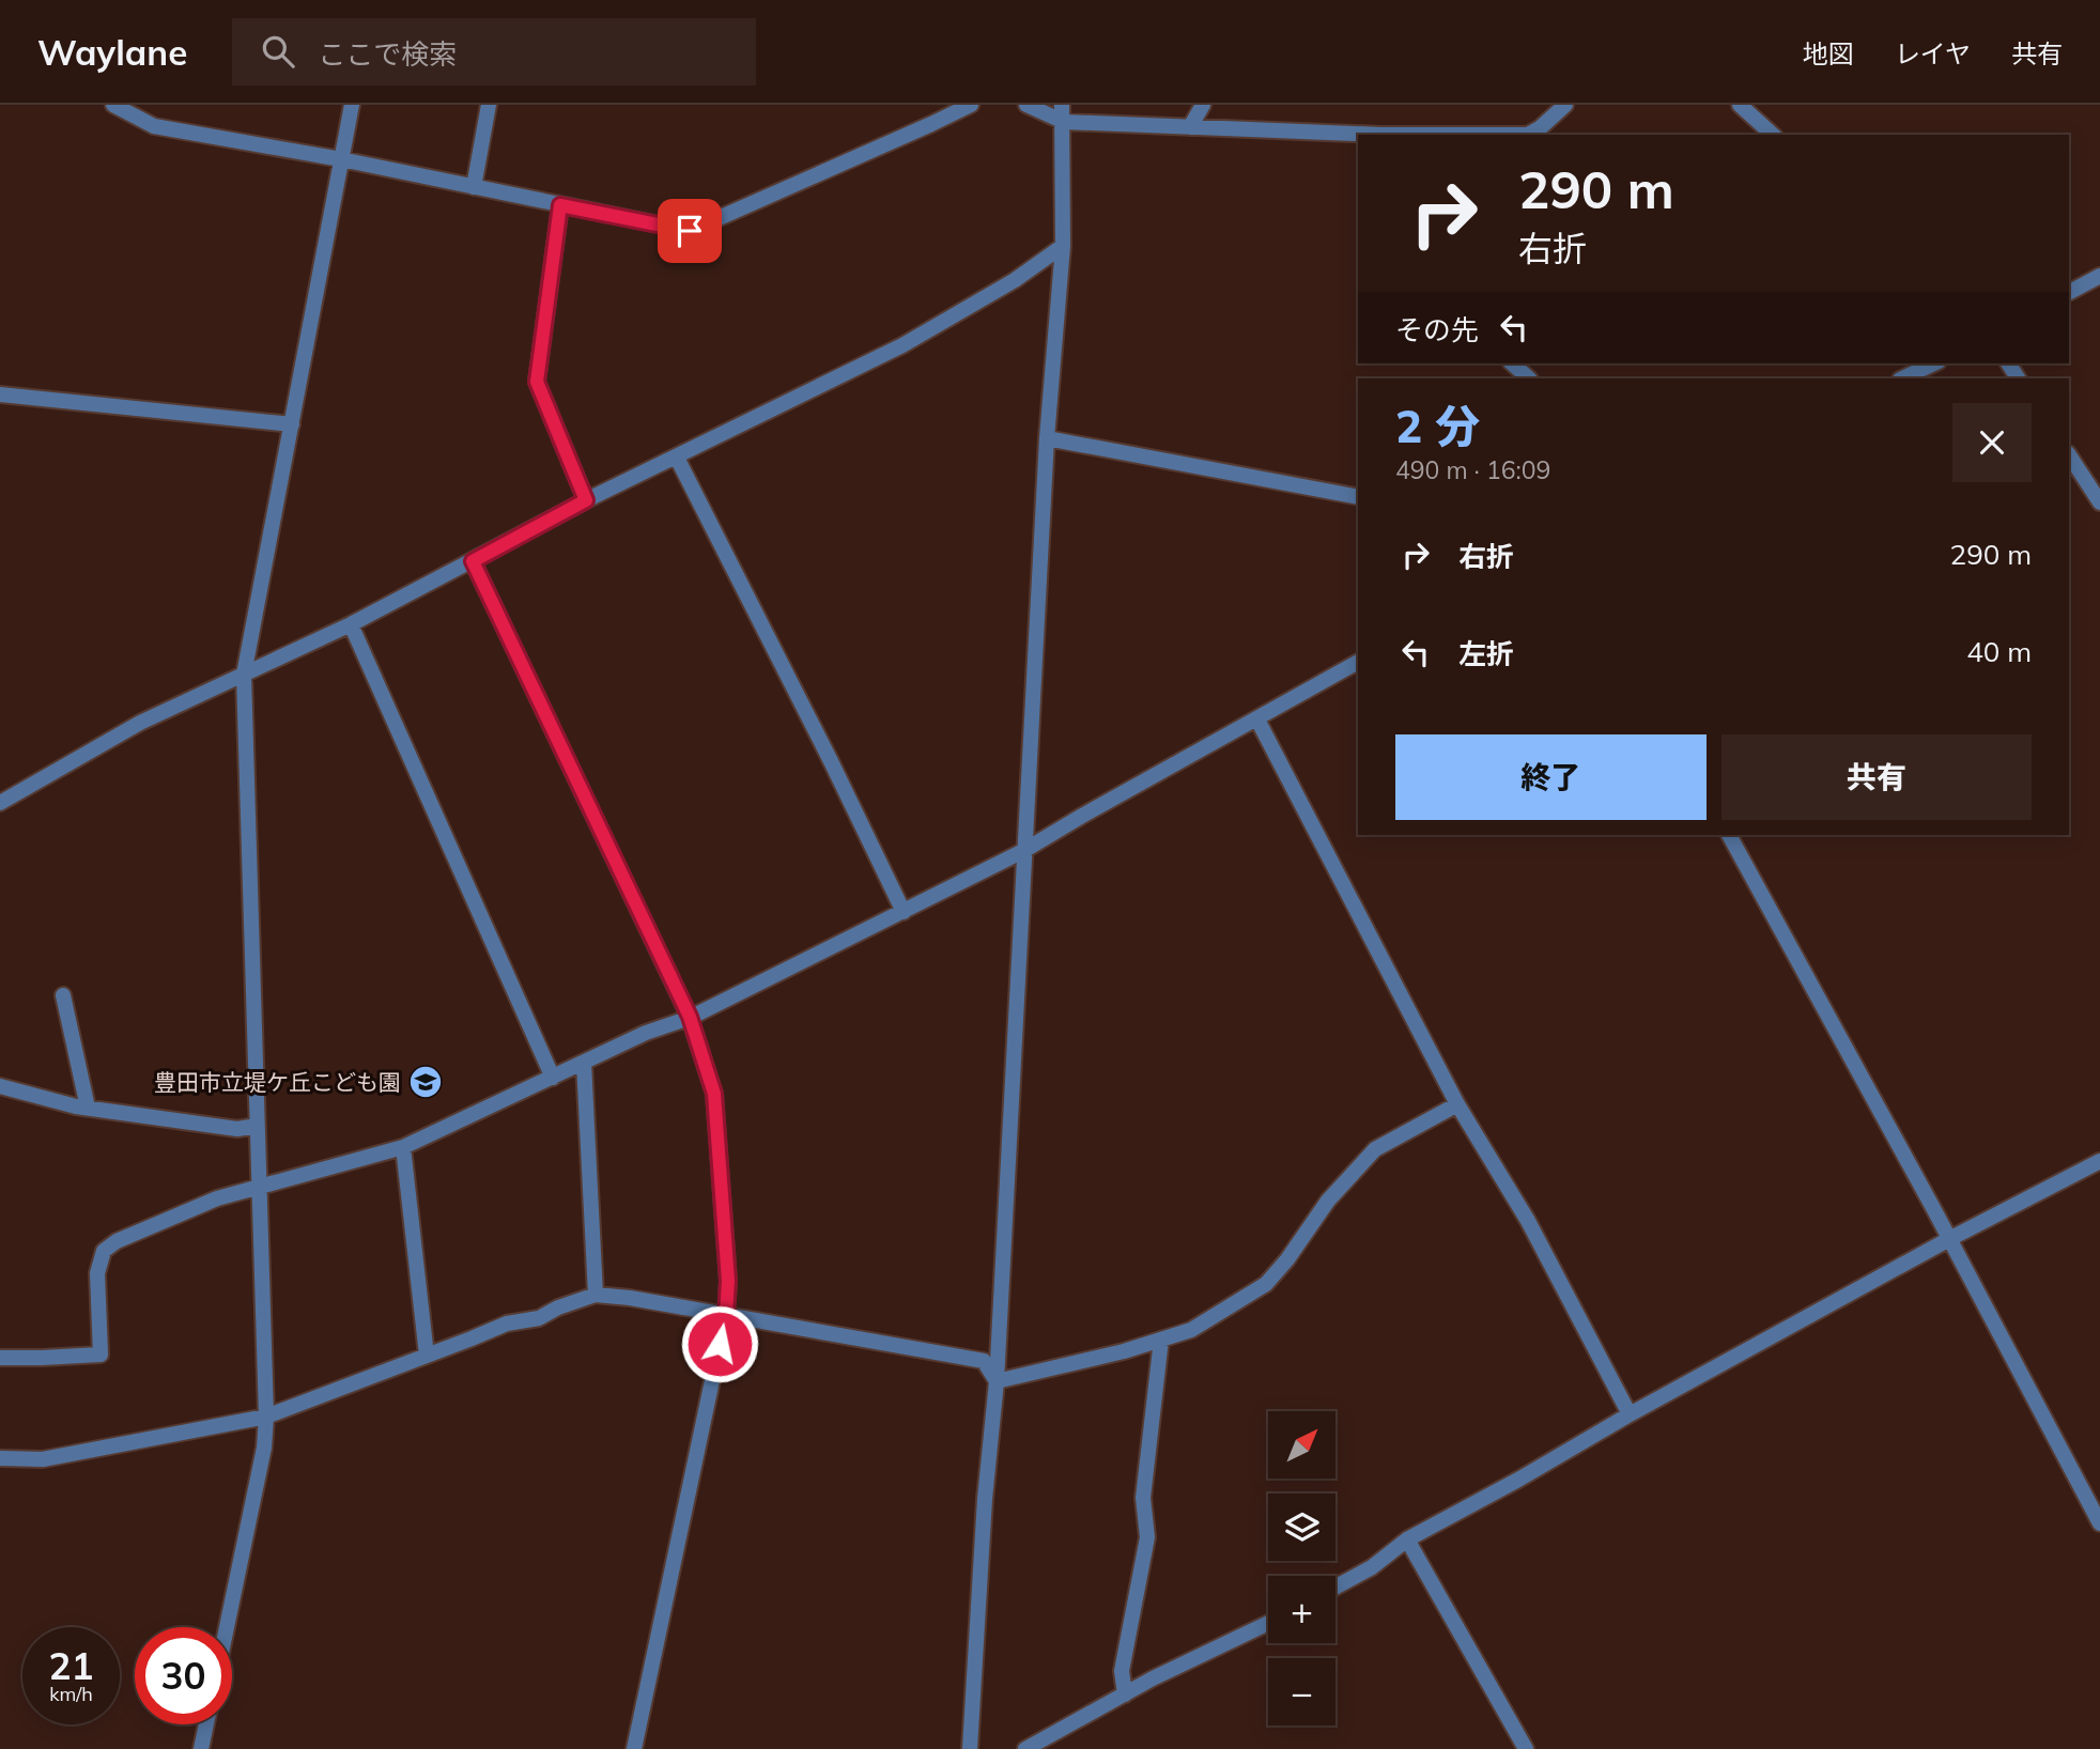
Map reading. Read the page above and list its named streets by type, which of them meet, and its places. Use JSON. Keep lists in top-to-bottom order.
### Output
{
  "places": {
    "school or university": ["豊田市立堤ケ丘こども園"]
  },
  "north": "top right",
  "page": {
    "header": "Waylane",
    "search": "ここで検索",
    "nav": ["地図", "レイヤ", "共有"],
    "turn": ["290 m", "右折"],
    "then": "その先",
    "heading": ["2 分", "490 m · 16:09"],
    "list": [
      {
        "name": "右折",
        "value": "290 m"
      },
      {
        "name": "左折",
        "value": "40 m"
      }
    ],
    "buttons": ["終了", "共有"],
    "map_buttons": ["+", "−"],
    "speed": "21 km/h",
    "limit": "30"
  }
}
